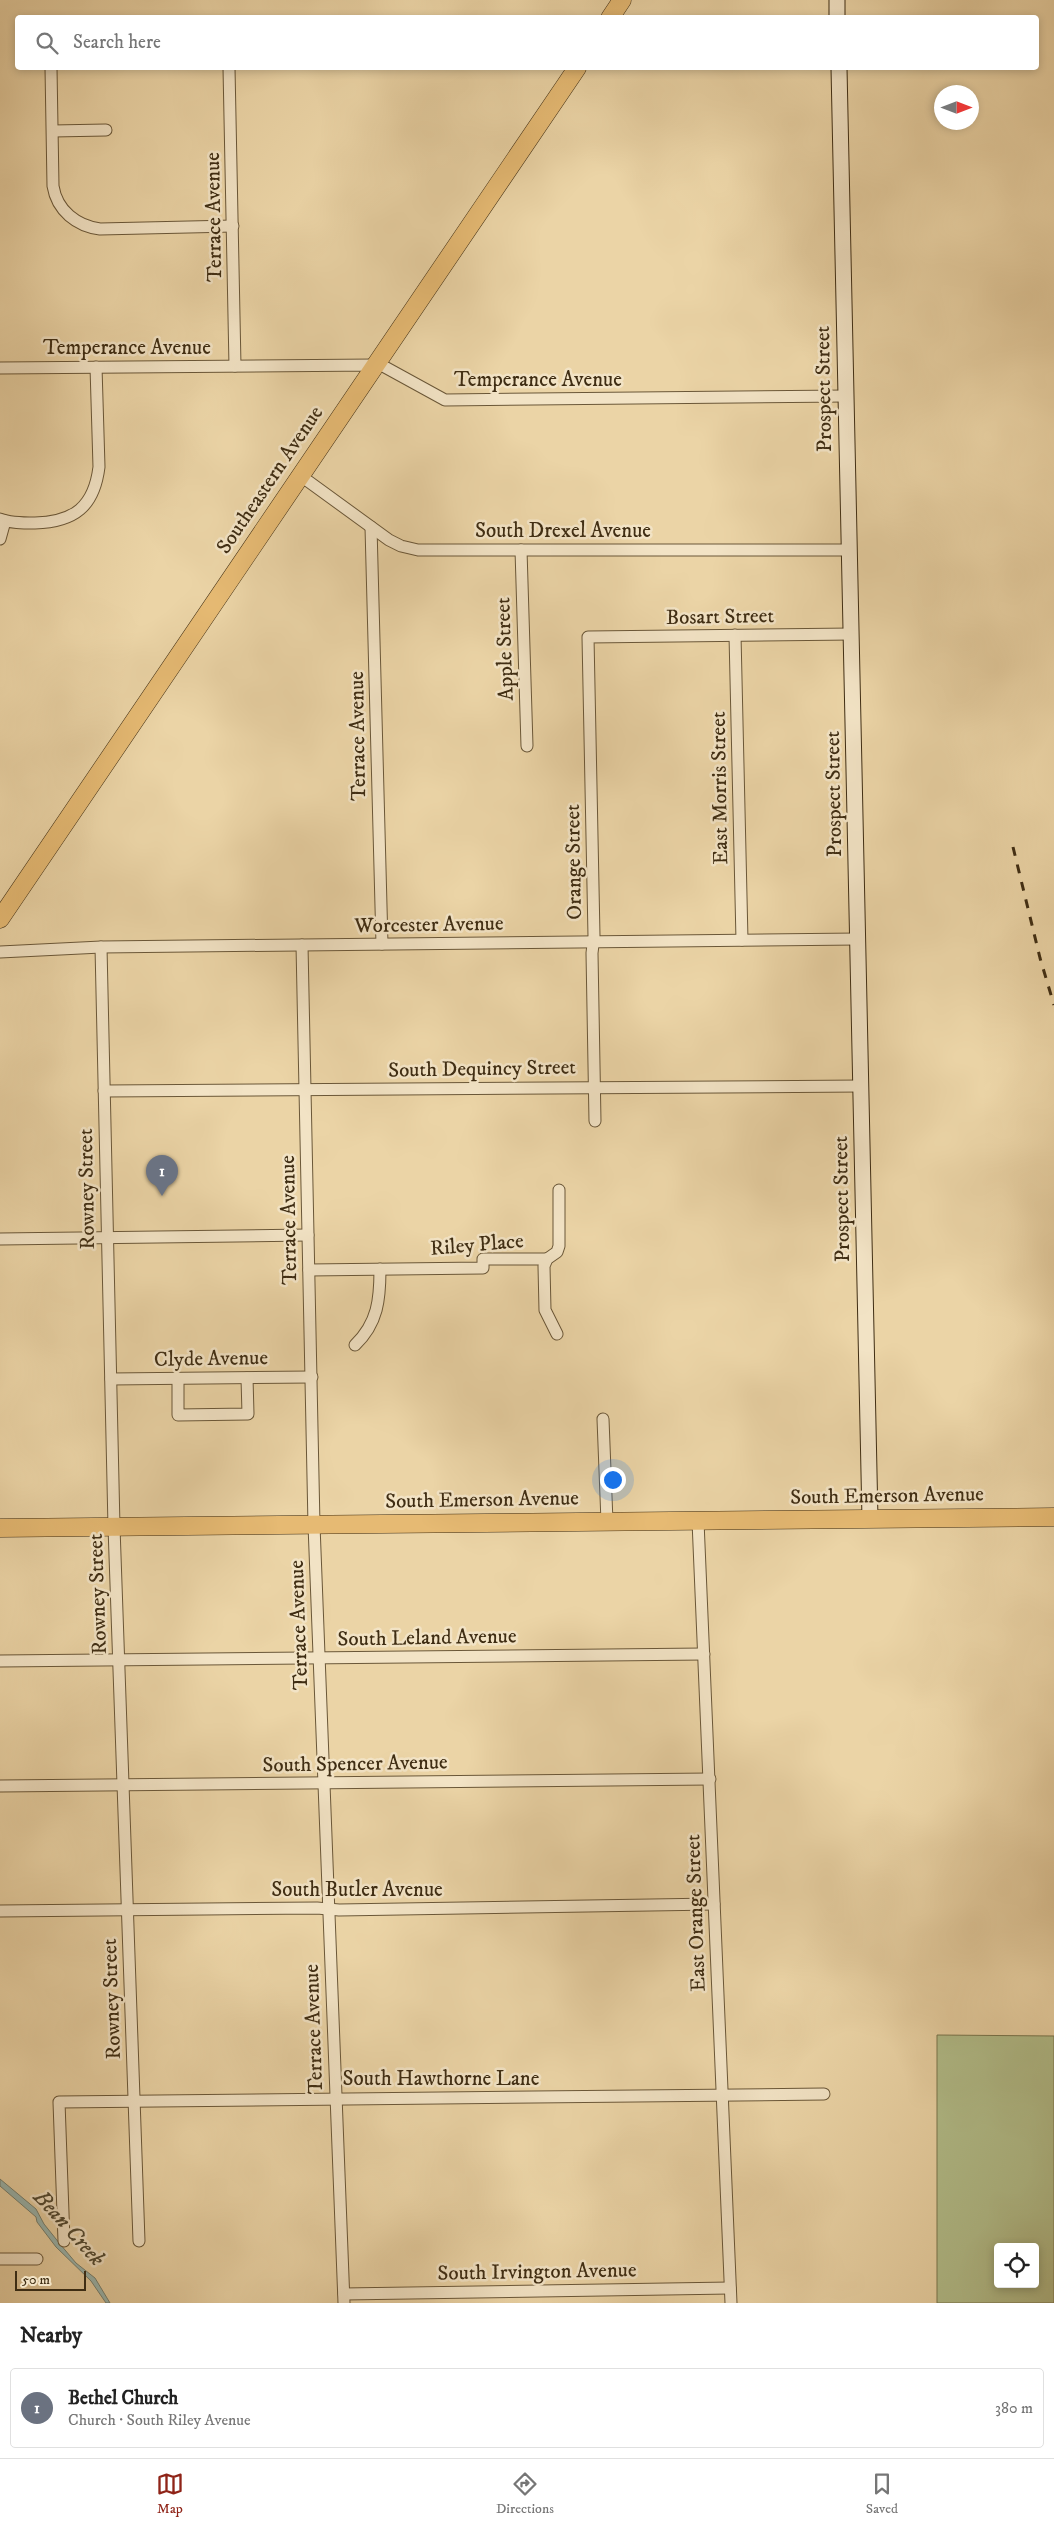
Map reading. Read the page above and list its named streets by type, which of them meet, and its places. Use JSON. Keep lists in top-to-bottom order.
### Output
{
  "streets": {
    "main road": ["Prospect Street", "Southeastern Avenue", "South Emerson Avenue"],
    "street": [
      "Terrace Avenue",
      "Temperance Avenue",
      "South Drexel Avenue",
      "Bosart Street",
      "Apple Street",
      "East Morris Street",
      "Orange Street",
      "Worcester Avenue",
      "South Dequincy Street",
      "Rowney Street",
      "Riley Place",
      "Clyde Avenue",
      "South Leland Avenue",
      "South Spencer Avenue",
      "South Butler Avenue",
      "East Orange Street",
      "South Hawthorne Lane",
      "South Irvington Avenue"
    ]
  },
  "crossings": [
    ["Terrace Avenue", "Temperance Avenue"],
    ["Terrace Avenue", "South Drexel Avenue"],
    ["Terrace Avenue", "Worcester Avenue"],
    ["Terrace Avenue", "South Dequincy Street"],
    ["Terrace Avenue", "Riley Place"],
    ["Terrace Avenue", "Clyde Avenue"],
    ["Terrace Avenue", "South Emerson Avenue"],
    ["Terrace Avenue", "South Leland Avenue"],
    ["Terrace Avenue", "South Spencer Avenue"],
    ["Terrace Avenue", "South Butler Avenue"],
    ["Terrace Avenue", "South Hawthorne Lane"],
    ["Terrace Avenue", "South Irvington Avenue"],
    ["Temperance Avenue", "Prospect Street"],
    ["Temperance Avenue", "Southeastern Avenue"],
    ["Prospect Street", "South Drexel Avenue"],
    ["Prospect Street", "Bosart Street"],
    ["Prospect Street", "Worcester Avenue"],
    ["Prospect Street", "South Dequincy Street"],
    ["Prospect Street", "South Emerson Avenue"],
    ["Southeastern Avenue", "South Drexel Avenue"],
    ["South Drexel Avenue", "Apple Street"],
    ["Bosart Street", "East Morris Street"],
    ["Bosart Street", "Orange Street"],
    ["East Morris Street", "Worcester Avenue"],
    ["Orange Street", "Worcester Avenue"],
    ["Orange Street", "South Dequincy Street"],
    ["Worcester Avenue", "Rowney Street"],
    ["South Dequincy Street", "Rowney Street"],
    ["Rowney Street", "Clyde Avenue"],
    ["Rowney Street", "South Emerson Avenue"],
    ["Rowney Street", "South Leland Avenue"],
    ["Rowney Street", "South Spencer Avenue"],
    ["Rowney Street", "South Butler Avenue"],
    ["Rowney Street", "South Hawthorne Lane"],
    ["South Emerson Avenue", "East Orange Street"],
    ["South Leland Avenue", "East Orange Street"],
    ["South Spencer Avenue", "East Orange Street"],
    ["South Butler Avenue", "East Orange Street"],
    ["East Orange Street", "South Hawthorne Lane"],
    ["East Orange Street", "South Irvington Avenue"]
  ],
  "water": ["Bean Creek"],
  "scale_bar": "50 m",
  "north": "right",
  "page": {
    "search": "Search here",
    "pins": "1",
    "scale": "50 m",
    "heading": "Nearby",
    "list": [
      {
        "mark": "1",
        "name": "Bethel Church",
        "note": "Church · South Riley Avenue",
        "value": "380 m"
      }
    ],
    "nav": ["Map", "Directions", "Saved"]
  }
}
